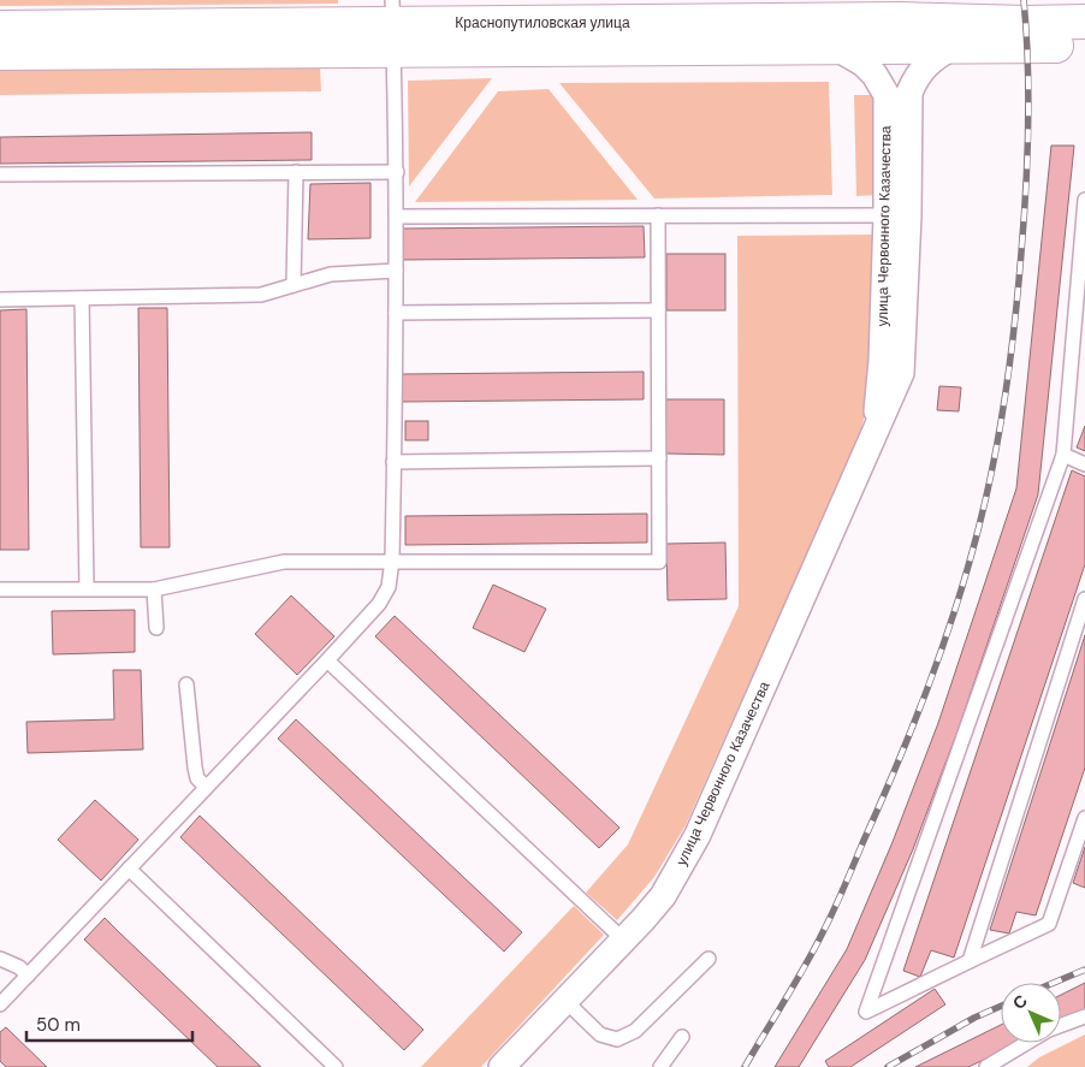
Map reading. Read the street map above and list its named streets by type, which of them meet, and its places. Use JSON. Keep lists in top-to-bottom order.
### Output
{
  "streets": {
    "main road": ["Краснопутиловская улица"],
    "street": ["улица Червонного Казачества"]
  },
  "crossings": [
    ["Краснопутиловская улица", "улица Червонного Казачества"]
  ],
  "scale_bar": "50 m",
  "north": "top left"
}
